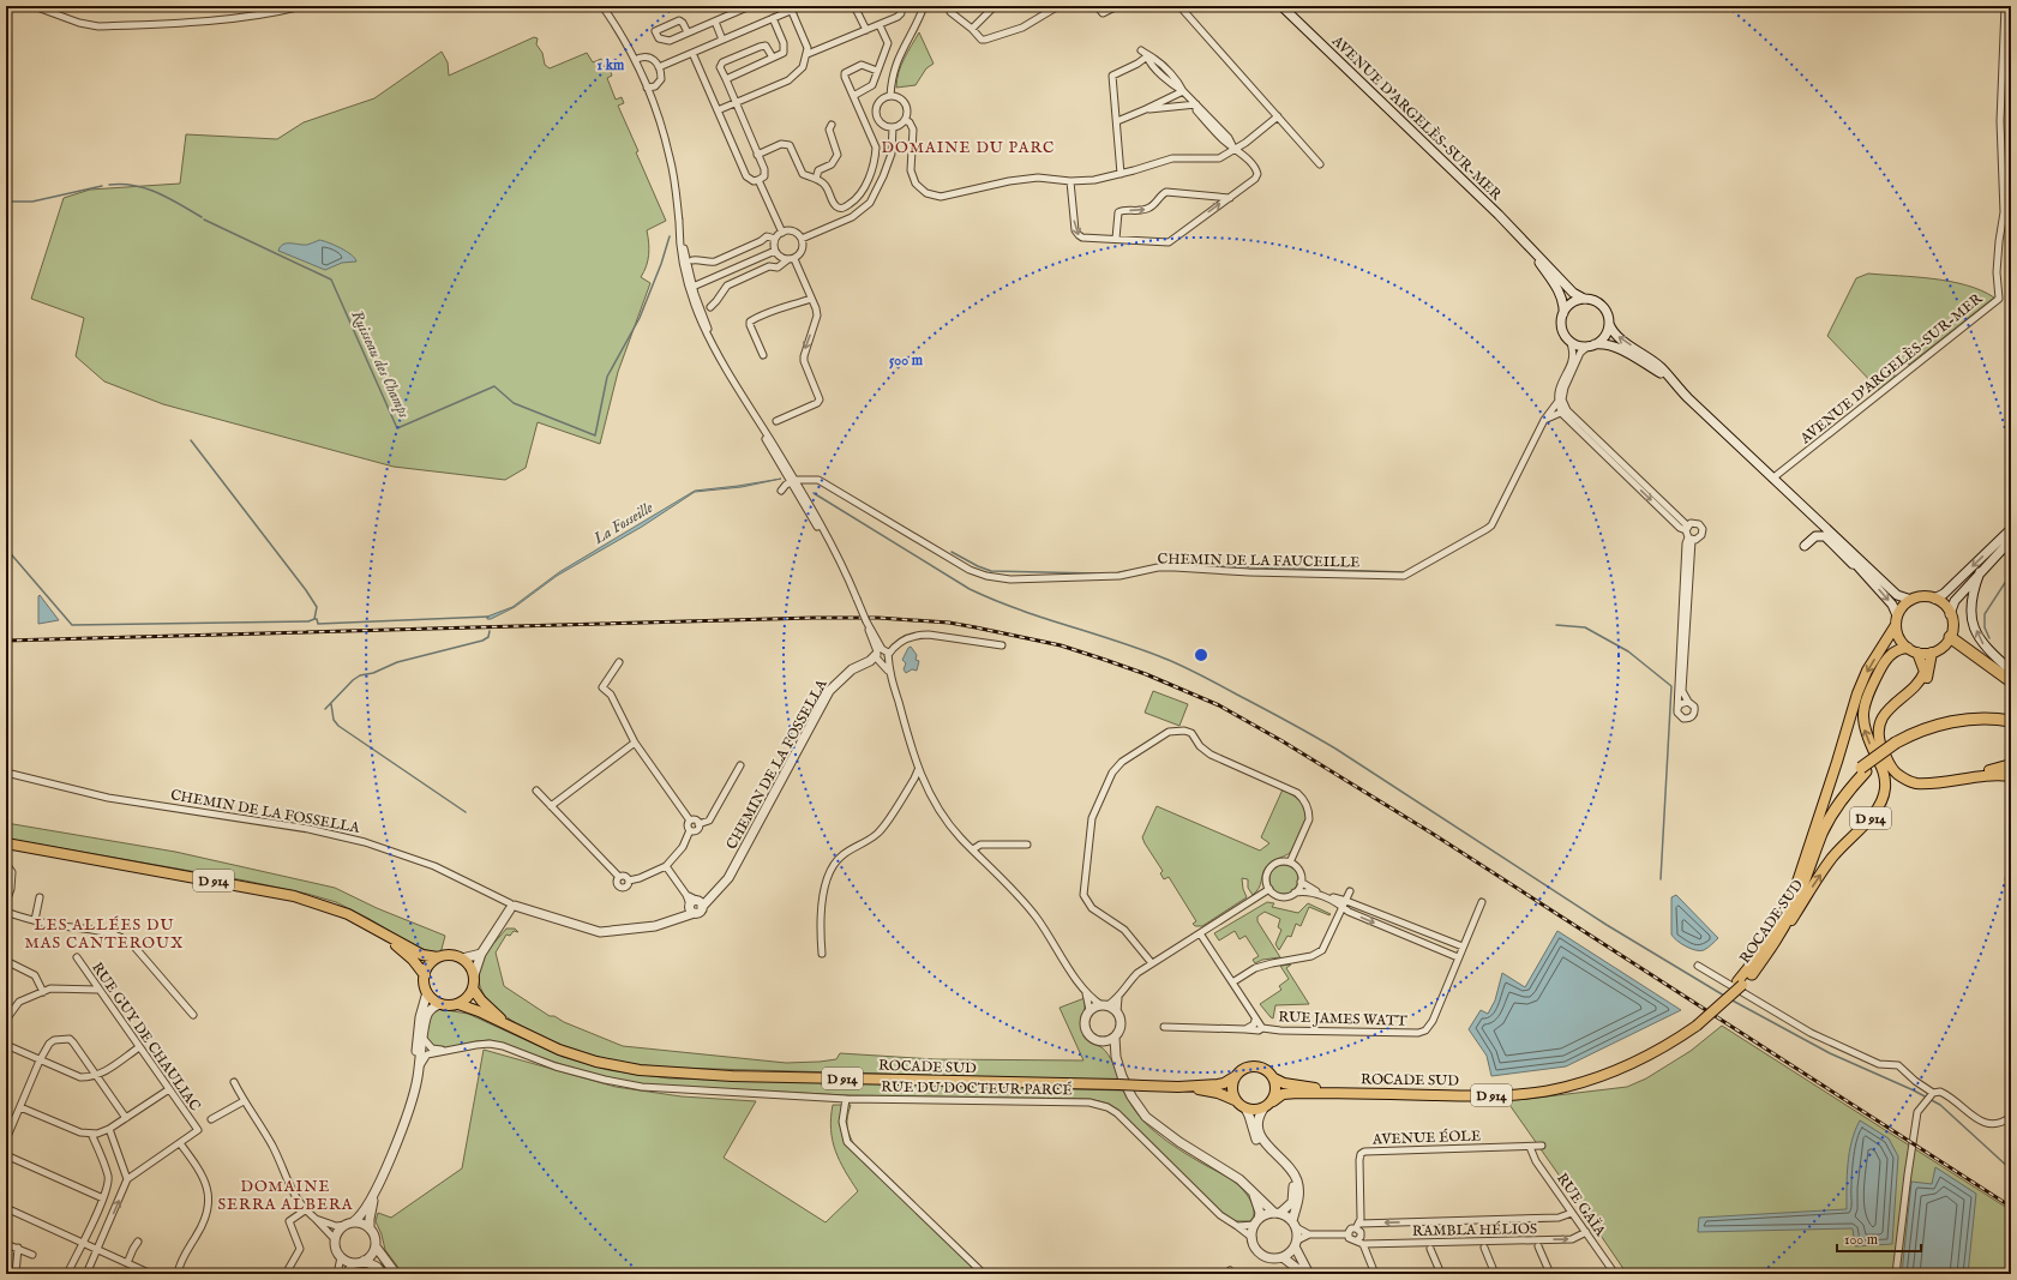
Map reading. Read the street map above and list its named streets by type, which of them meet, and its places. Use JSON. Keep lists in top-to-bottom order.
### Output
{
  "streets": {
    "highway": ["D 914"],
    "main road": ["ROCADE SUD"],
    "street": [
      "AVENUE D'ARGELÈS-SUR-MER",
      "CHEMIN DE LA FAUCEILLE",
      "CHEMIN DE LA FOSSELLA",
      "RUE JAMES WATT",
      "RUE GUY DE CHAULIAC",
      "RUE DU DOCTEUR PARCÉ",
      "AVENUE ÉOLE",
      "RUE GAÏA",
      "RAMBLA HÉLIOS"
    ]
  },
  "crossings": [
    ["AVENUE D'ARGELÈS-SUR-MER", "CHEMIN DE LA FAUCEILLE"],
    ["D 914", "ROCADE SUD"],
    ["AVENUE ÉOLE", "RUE GAÏA"],
    ["AVENUE ÉOLE", "RAMBLA HÉLIOS"],
    ["RUE GAÏA", "RAMBLA HÉLIOS"]
  ],
  "districts": ["DOMAINE DU PARC", "LES ALLÉES DU MAS CANTEROUX", "DOMAINE SERRA ALBERA"],
  "water": ["Ruisseau des Champs", "La Fosseille"],
  "scale_bar": "100 m",
  "rings": ["1 km", "500 m"]
}
